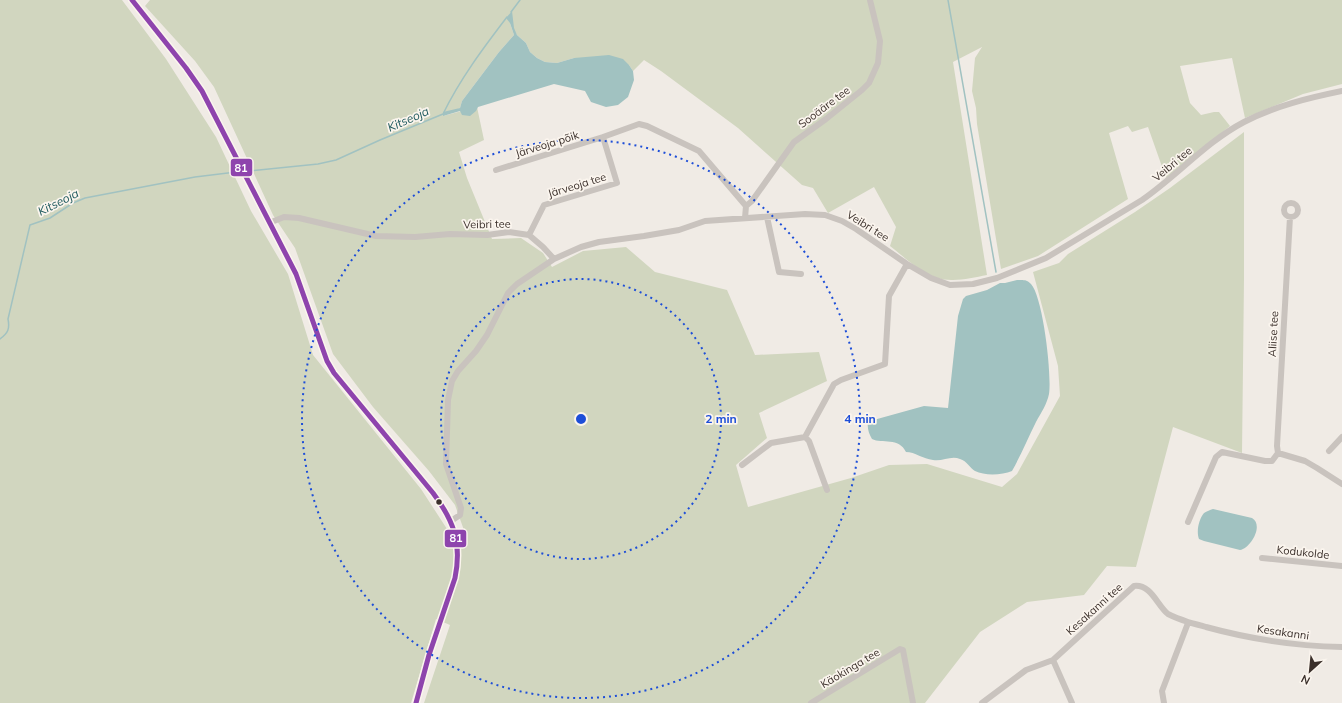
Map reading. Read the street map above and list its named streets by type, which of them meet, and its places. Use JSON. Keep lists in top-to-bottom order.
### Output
{
  "streets": {
    "street": [
      "Sooääre tee",
      "Järveoja põik",
      "Veibri tee",
      "Järveoja tee",
      "Aliise tee",
      "Kodukolde",
      "Kesakanni tee",
      "Kesakanni",
      "Käokinga tee"
    ]
  },
  "crossings": [
    ["Järveoja põik", "Järveoja tee"],
    ["Veibri tee", "Järveoja tee"],
    ["Kesakanni tee", "Kesakanni"]
  ],
  "water": ["Kitseoja"],
  "lines": ["transit line 81"],
  "north": "bottom left",
  "rings": ["2 min", "4 min"]
}
